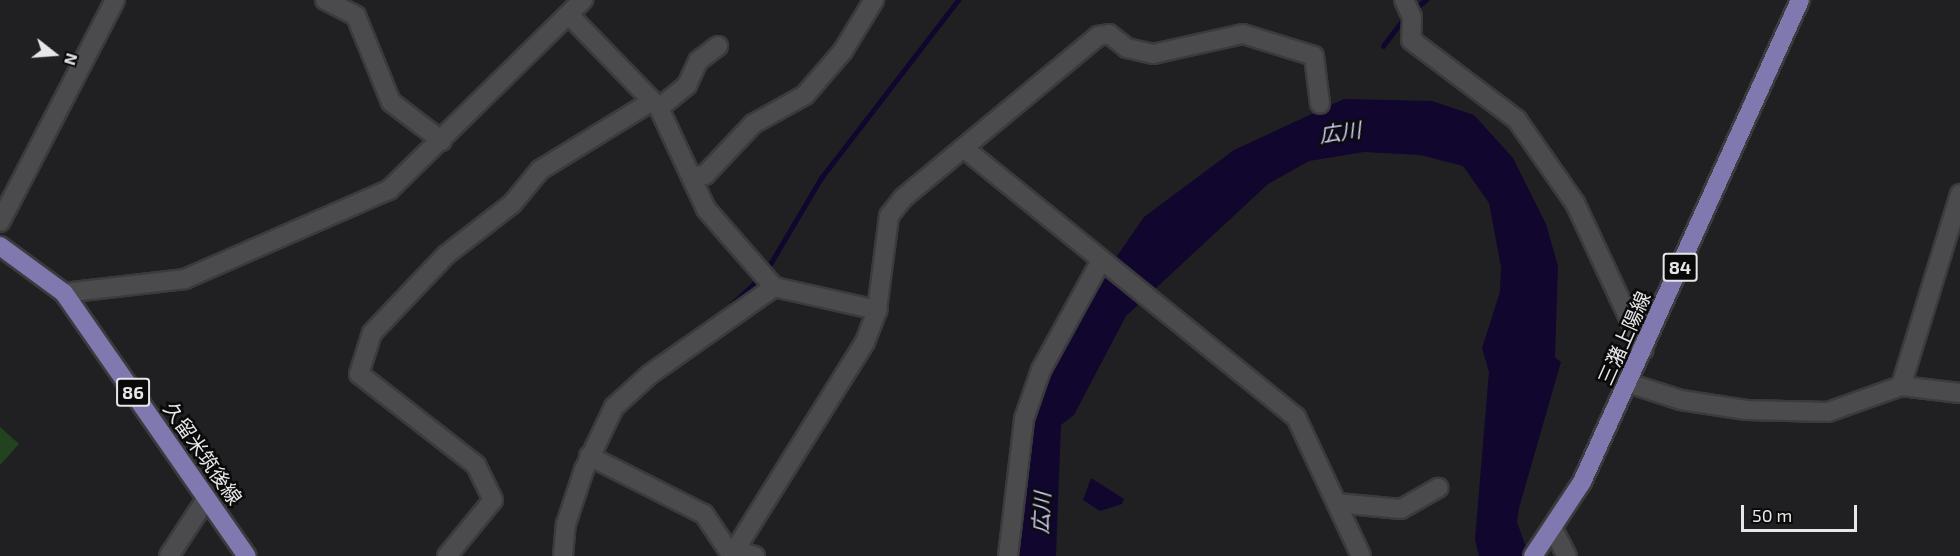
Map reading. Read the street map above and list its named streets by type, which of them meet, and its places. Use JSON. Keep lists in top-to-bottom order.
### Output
{
  "streets": {
    "main road": [
      "84",
      "三潴上陽線",
      "86",
      "久留米筑後線"
    ]
  },
  "water": ["広川"],
  "scale_bar": "50 m",
  "north": "right"
}
